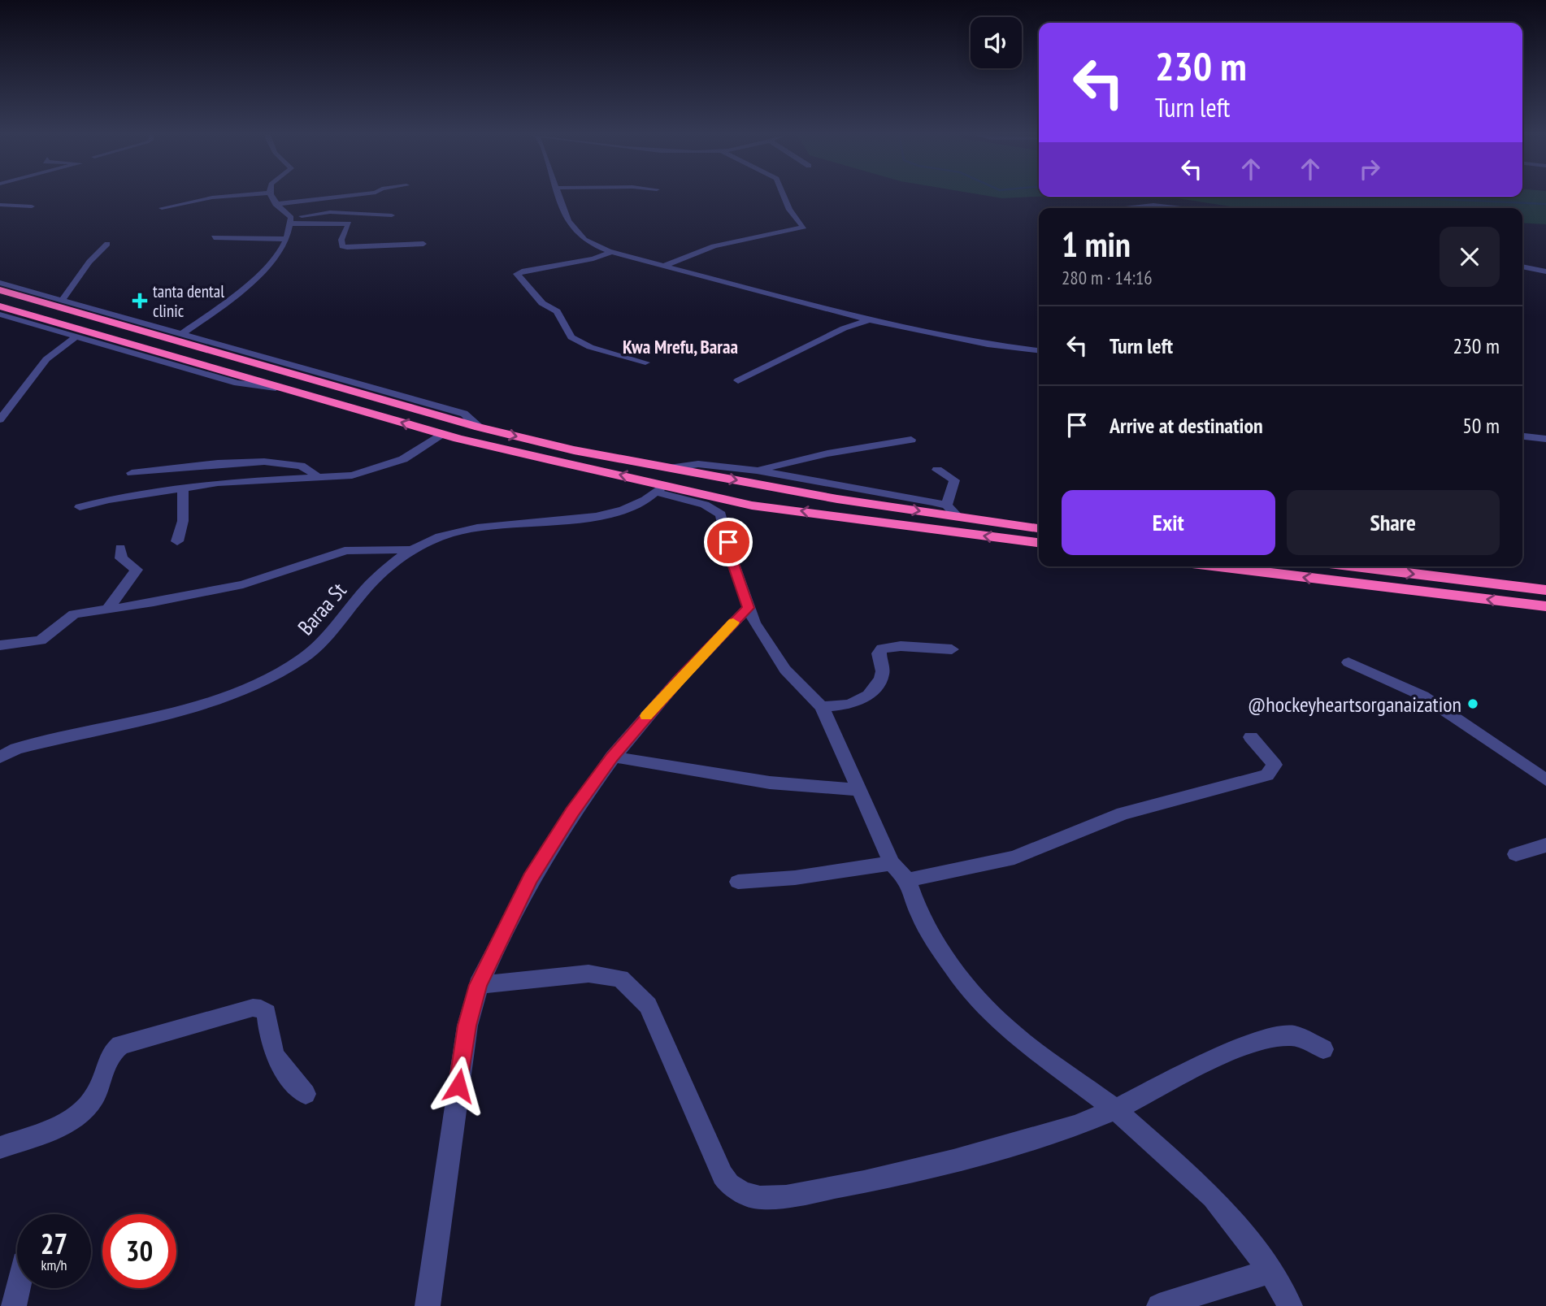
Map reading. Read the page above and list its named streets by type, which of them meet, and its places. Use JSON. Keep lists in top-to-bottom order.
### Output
{
  "streets": {
    "street": ["Baraa St"]
  },
  "districts": ["Kwa Mrefu, Baraa"],
  "places": {
    "health": ["tanta dental clinic"],
    "other": ["@hockeyheartsorganaization"]
  },
  "page": {
    "turn": ["230 m", "Turn left"],
    "heading": ["1 min", "280 m · 14:16"],
    "list": [
      {
        "name": "Turn left",
        "value": "230 m"
      },
      {
        "name": "Arrive at destination",
        "value": "50 m"
      }
    ],
    "buttons": ["Exit", "Share"],
    "speed": "27 km/h",
    "limit": "30"
  }
}
